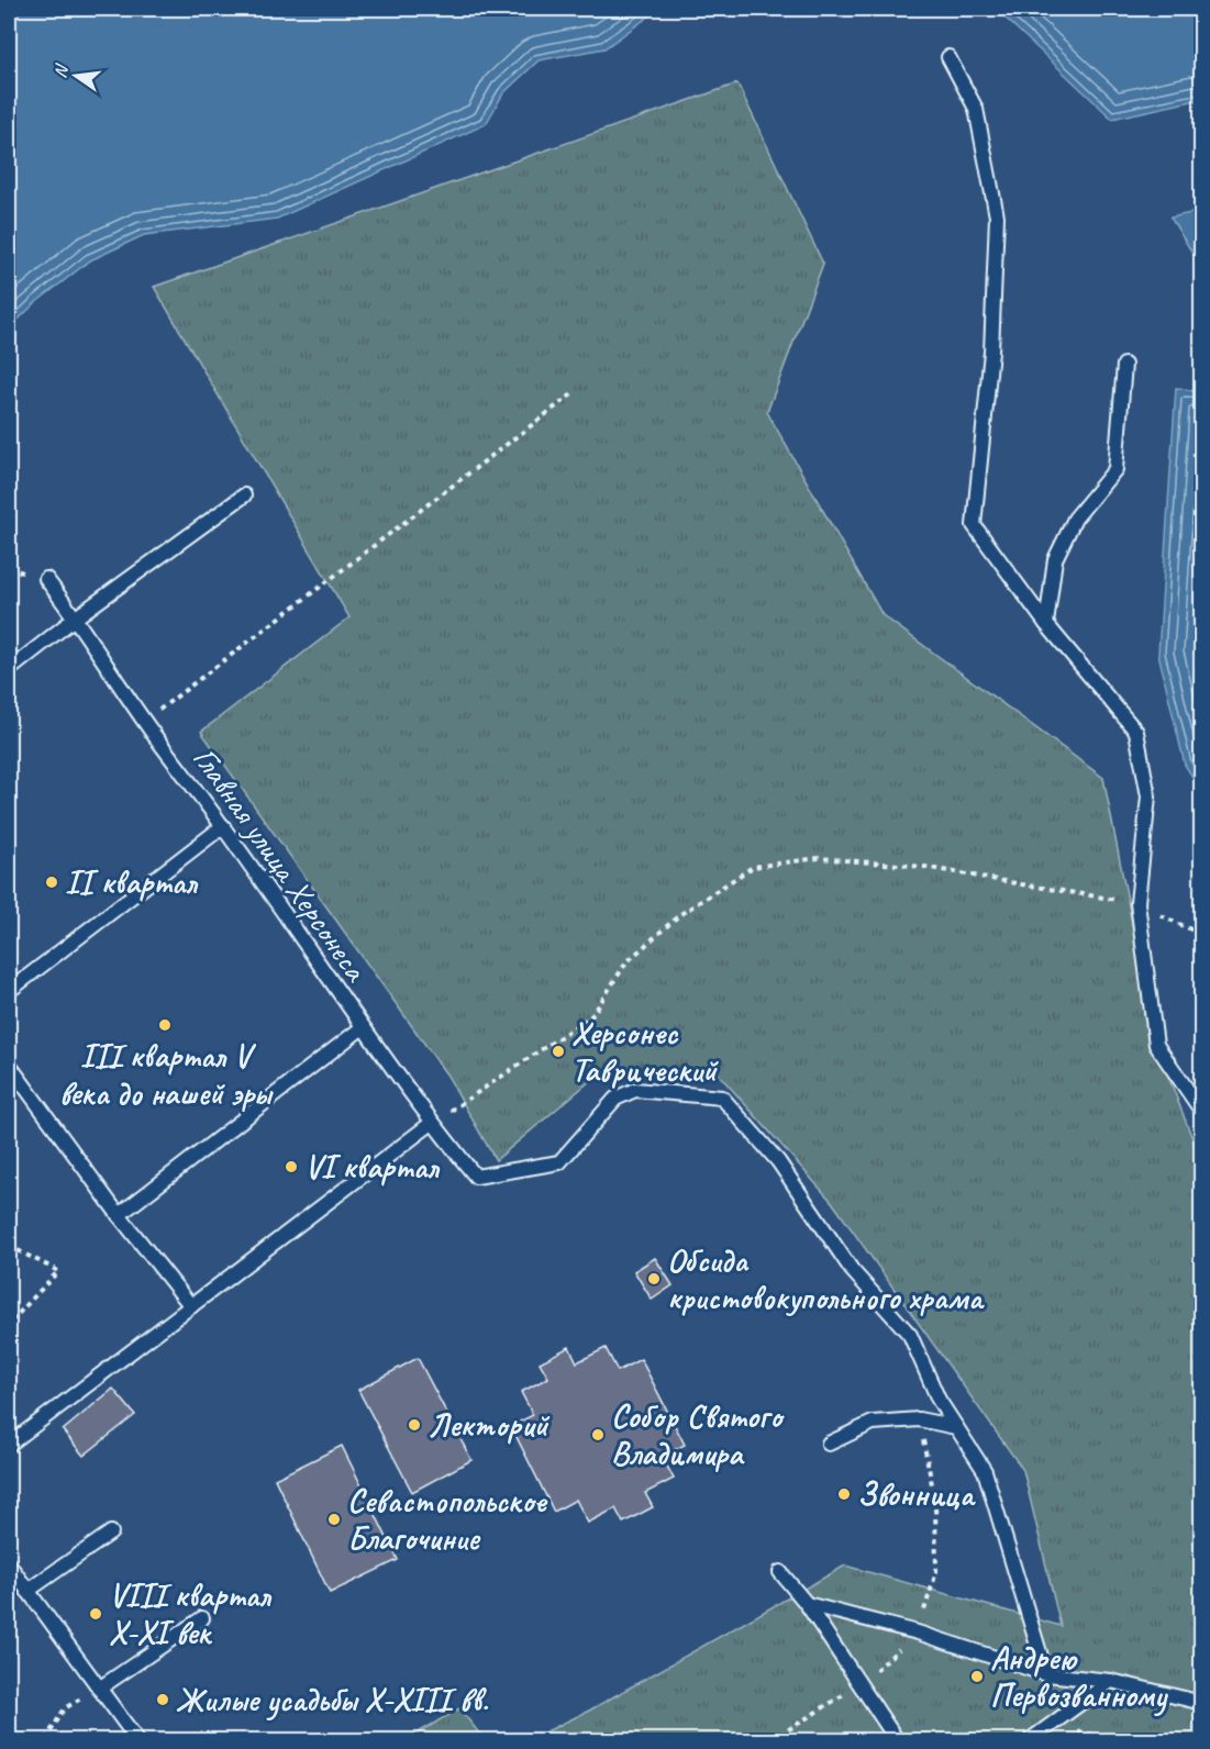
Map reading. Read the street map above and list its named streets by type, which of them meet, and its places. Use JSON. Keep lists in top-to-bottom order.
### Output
{
  "streets": {
    "lane": ["Главная улица Херсонеса"]
  },
  "places": [
    "II квартал",
    "III квартал V века до нашей эры",
    "Херсонес Таврический",
    "VI квартал",
    "Обсида кристовокупольного храма",
    "Лекторий",
    "Собор Святого Владимира",
    "Звонница",
    "Севастопольское Благочиние",
    "VIII квартал X-XI век",
    "Андрею Первозванному",
    "Жилые усадьбы X-XIII вв."
  ],
  "north": "left"
}
